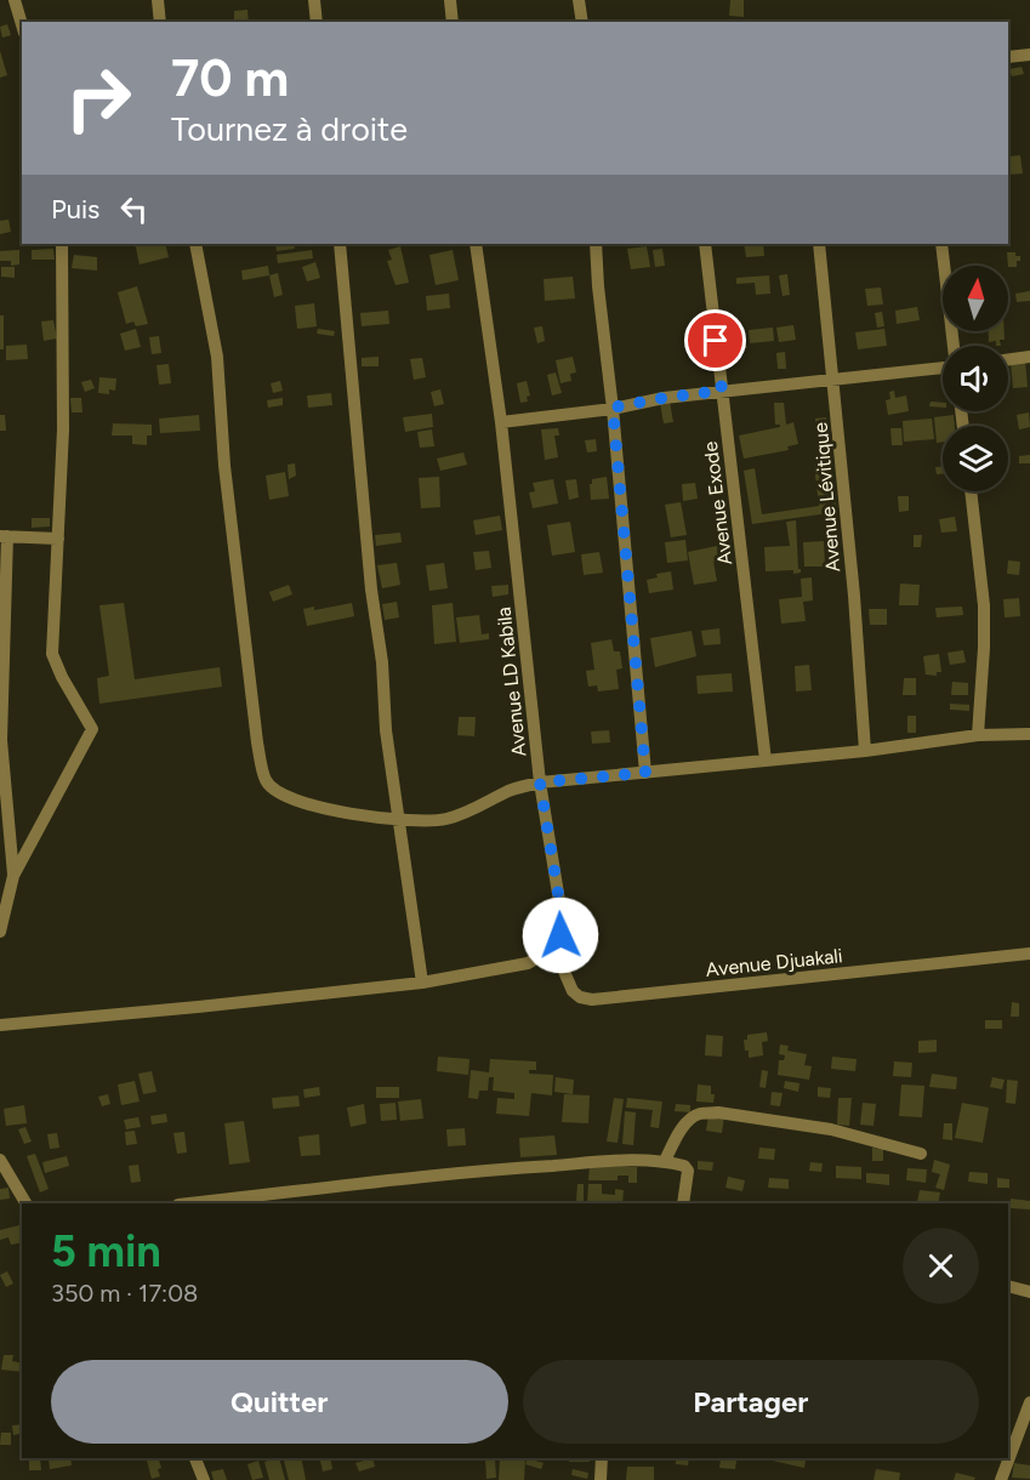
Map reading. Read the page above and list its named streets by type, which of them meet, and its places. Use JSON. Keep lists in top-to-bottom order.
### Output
{
  "streets": {
    "street": [
      "Avenue Lévitique",
      "Avenue Exode",
      "Avenue LD Kabila",
      "Avenue Djuakali"
    ]
  },
  "crossings": [
    ["Avenue LD Kabila", "Avenue Djuakali"]
  ],
  "north": "top",
  "page": {
    "turn": ["70 m", "Tournez à droite"],
    "then": "Puis",
    "heading": ["5 min", "350 m · 17:08"],
    "buttons": ["Quitter", "Partager"]
  }
}
